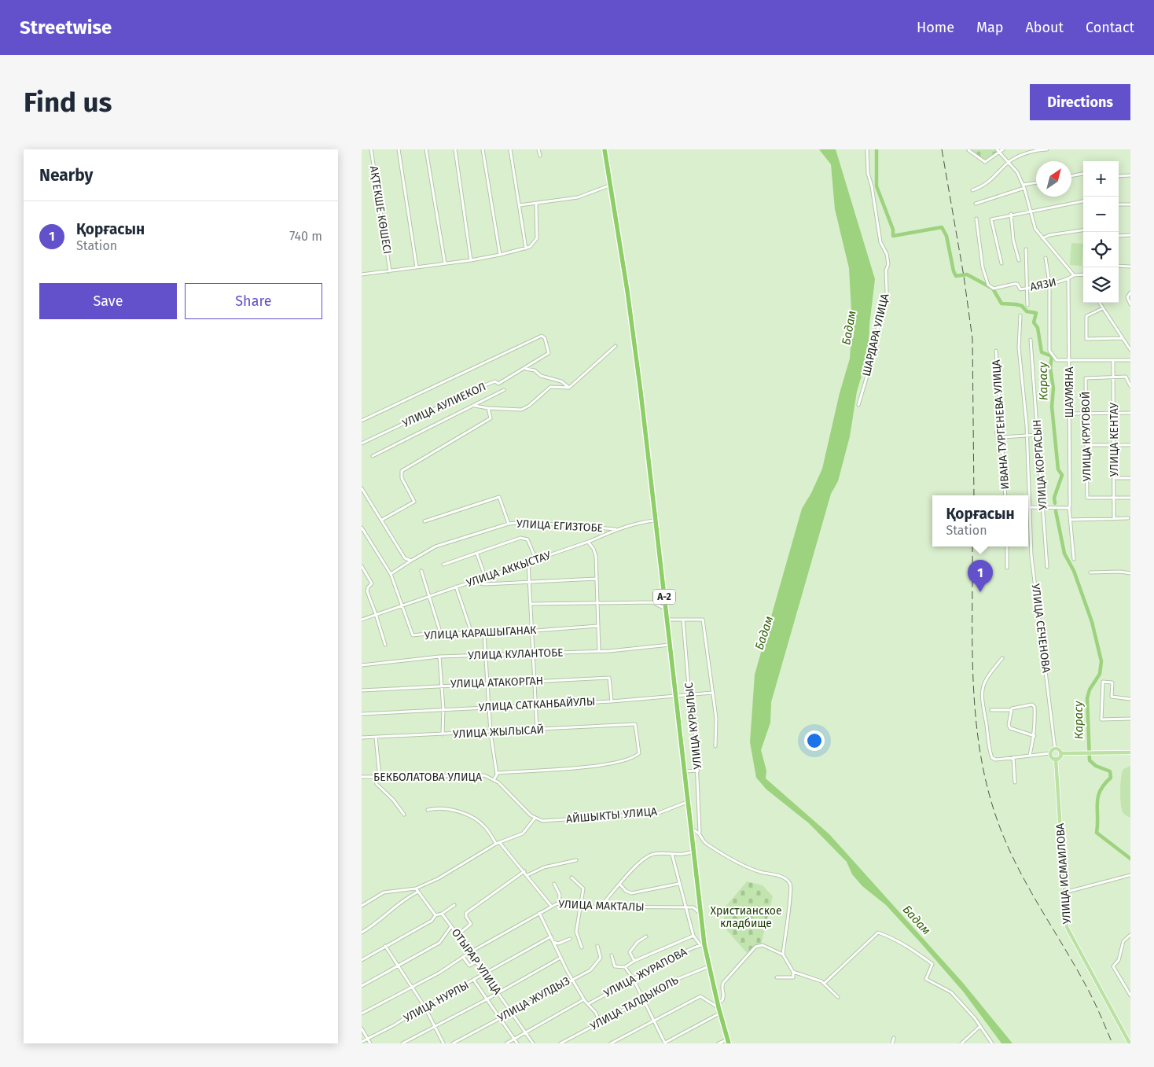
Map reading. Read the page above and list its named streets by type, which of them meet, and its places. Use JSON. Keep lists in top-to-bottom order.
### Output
{
  "streets": {
    "highway": ["A-2"],
    "main road": ["УЛИЦА ИСМАИЛОВА"],
    "street": [
      "АҚТЕКШЕ КӨШЕСІ",
      "АЯЗИ",
      "ШАРДАРА УЛИЦА",
      "ШАУМЯНА",
      "УЛИЦА АУЛИЕКОЛ",
      "ИВАНА ТУРГЕНЕВА УЛИЦА",
      "УЛИЦА КРУГОВОЙ",
      "УЛИЦА КЕНТАУ",
      "УЛИЦА КОРГАСЫН",
      "УЛИЦА ЕГИЗТОБЕ",
      "УЛИЦА АККЫСТАУ",
      "УЛИЦА СЕЧЕНОВА",
      "УЛИЦА КАРАШЫГАНАК",
      "УЛИЦА КУЛАНТОБЕ",
      "УЛИЦА АТАКОРГАН",
      "УЛИЦА САТКАНБАЙУЛЫ",
      "УЛИЦА КУРЫЛЫС",
      "УЛИЦА ЖЫЛЫСАЙ",
      "БЕКБОЛАТОВА УЛИЦА",
      "АЙШЫКТЫ УЛИЦА",
      "УЛИЦА МАКТАЛЫ",
      "ОТЫРАР УЛИЦА",
      "УЛИЦА ЖУРАПОВА",
      "УЛИЦА ЖУЛДЫЗ",
      "УЛИЦА НУРЛЫ",
      "УЛИЦА ТАЛДЫКОЛЬ"
    ]
  },
  "crossings": [
    ["АЯЗИ", "ШАУМЯНА"],
    ["УЛИЦА КРУГОВОЙ", "УЛИЦА КЕНТАУ"],
    ["УЛИЦА ЕГИЗТОБЕ", "УЛИЦА АККЫСТАУ"],
    ["УЛИЦА ЕГИЗТОБЕ", "УЛИЦА КАРАШЫГАНАК"],
    ["УЛИЦА АККЫСТАУ", "A-2"],
    ["УЛИЦА АККЫСТАУ", "УЛИЦА КАРАШЫГАНАК"],
    ["A-2", "УЛИЦА КУЛАНТОБЕ"],
    ["A-2", "УЛИЦА САТКАНБАЙУЛЫ"],
    ["A-2", "АЙШЫКТЫ УЛИЦА"],
    ["A-2", "УЛИЦА МАКТАЛЫ"],
    ["A-2", "УЛИЦА ЖУРАПОВА"],
    ["A-2", "УЛИЦА ТАЛДЫКОЛЬ"],
    ["УЛИЦА СЕЧЕНОВА", "УЛИЦА ИСМАИЛОВА"],
    ["УЛИЦА АТАКОРГАН", "УЛИЦА САТКАНБАЙУЛЫ"],
    ["УЛИЦА САТКАНБАЙУЛЫ", "УЛИЦА КУРЫЛЫС"],
    ["УЛИЦА МАКТАЛЫ", "ОТЫРАР УЛИЦА"],
    ["ОТЫРАР УЛИЦА", "УЛИЦА ЖУЛДЫЗ"],
    ["ОТЫРАР УЛИЦА", "УЛИЦА НУРЛЫ"]
  ],
  "water": ["Бадам", "Карасу"],
  "parks": ["Христианское кладбище"],
  "north": "top right",
  "page": {
    "header": "Streetwise",
    "nav": [
      "Home",
      "Map",
      "About",
      "Contact"
    ],
    "buttons": [
      "Directions",
      ["Save", "Share"]
    ],
    "title": "Find us",
    "heading": "Nearby",
    "map_buttons": ["+", "−"],
    "list": [
      {
        "mark": "1",
        "name": "Қорғасын",
        "note": "Station",
        "value": "740 m"
      }
    ],
    "popup": ["Қорғасын", "Station"],
    "pins": "1"
  }
}
